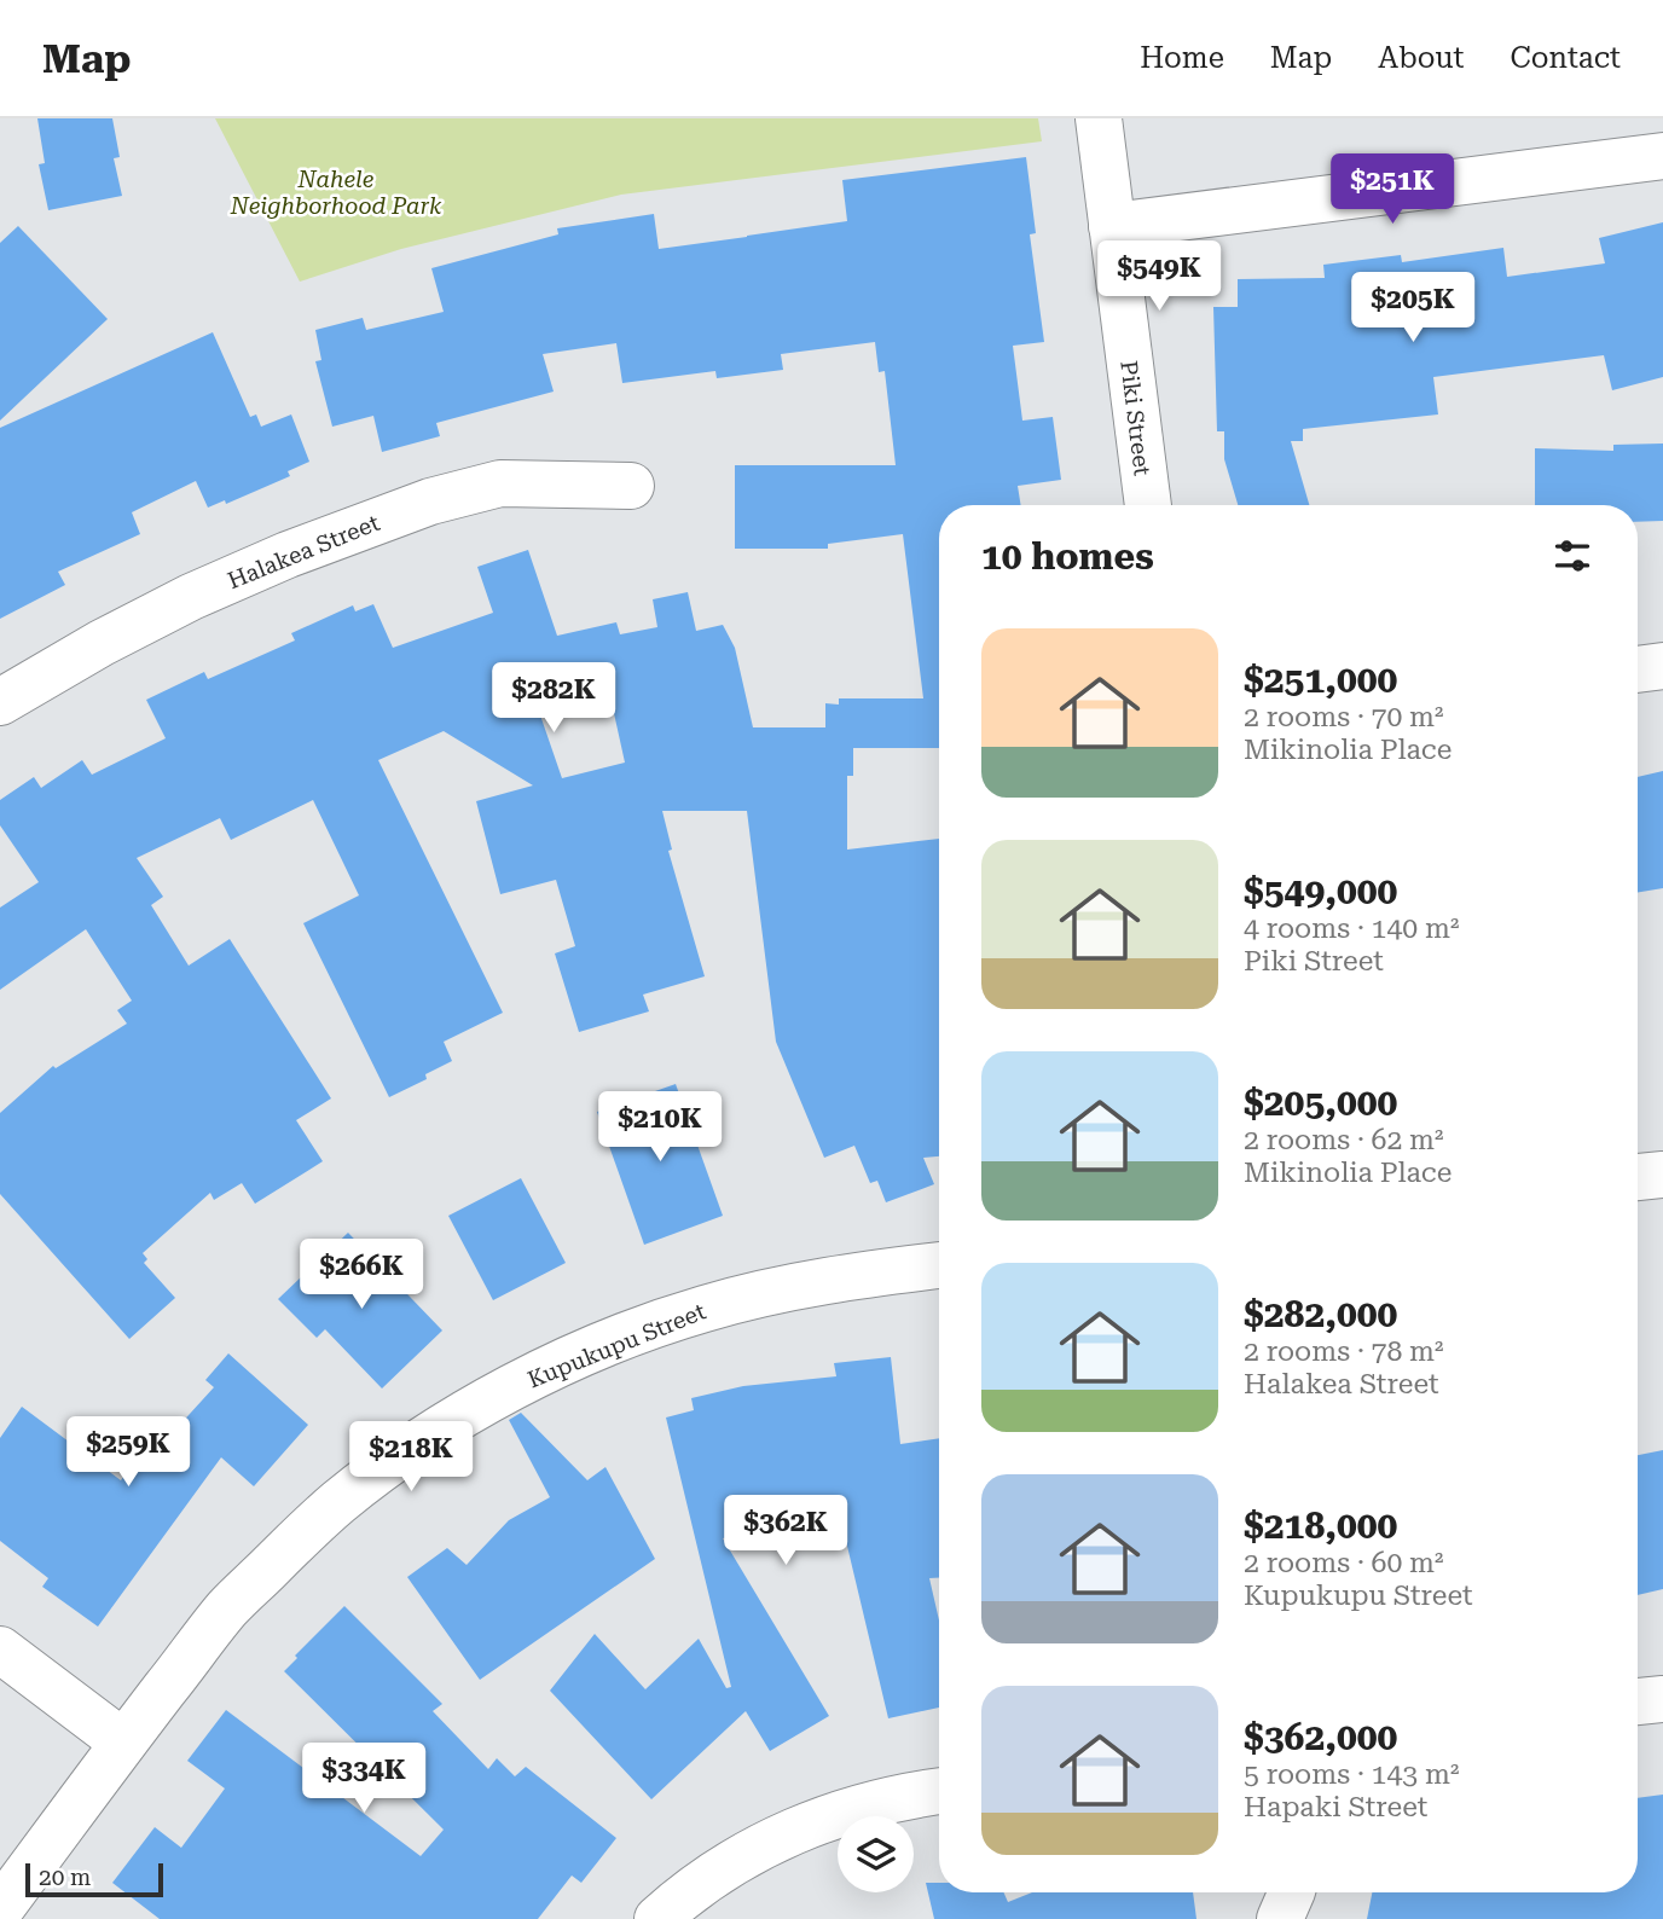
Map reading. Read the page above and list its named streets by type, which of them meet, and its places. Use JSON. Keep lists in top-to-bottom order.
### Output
{
  "streets": {
    "street": ["Piki Street", "Halakea Street", "Kupukupu Street"]
  },
  "parks": ["Nahele Neighborhood Park"],
  "scale_bar": "20 m",
  "page": {
    "header": "Map",
    "nav": [
      "Home",
      "Map",
      "About",
      "Contact"
    ],
    "price": [
      "$251K",
      "$549K",
      "$205K",
      "$282K",
      "$210K",
      "$266K",
      "$259K",
      "$218K",
      "$362K",
      "$334K"
    ],
    "heading": "10 homes",
    "list": [
      {
        "name": "$251,000",
        "note": "2 rooms · 70 m² · Mikinolia Place"
      },
      {
        "name": "$549,000",
        "note": "4 rooms · 140 m² · Piki Street"
      },
      {
        "name": "$205,000",
        "note": "2 rooms · 62 m² · Mikinolia Place"
      },
      {
        "name": "$282,000",
        "note": "2 rooms · 78 m² · Halakea Street"
      },
      {
        "name": "$218,000",
        "note": "2 rooms · 60 m² · Kupukupu Street"
      },
      {
        "name": "$362,000",
        "note": "5 rooms · 143 m² · Hapaki Street"
      }
    ],
    "scale": "20 m"
  }
}
